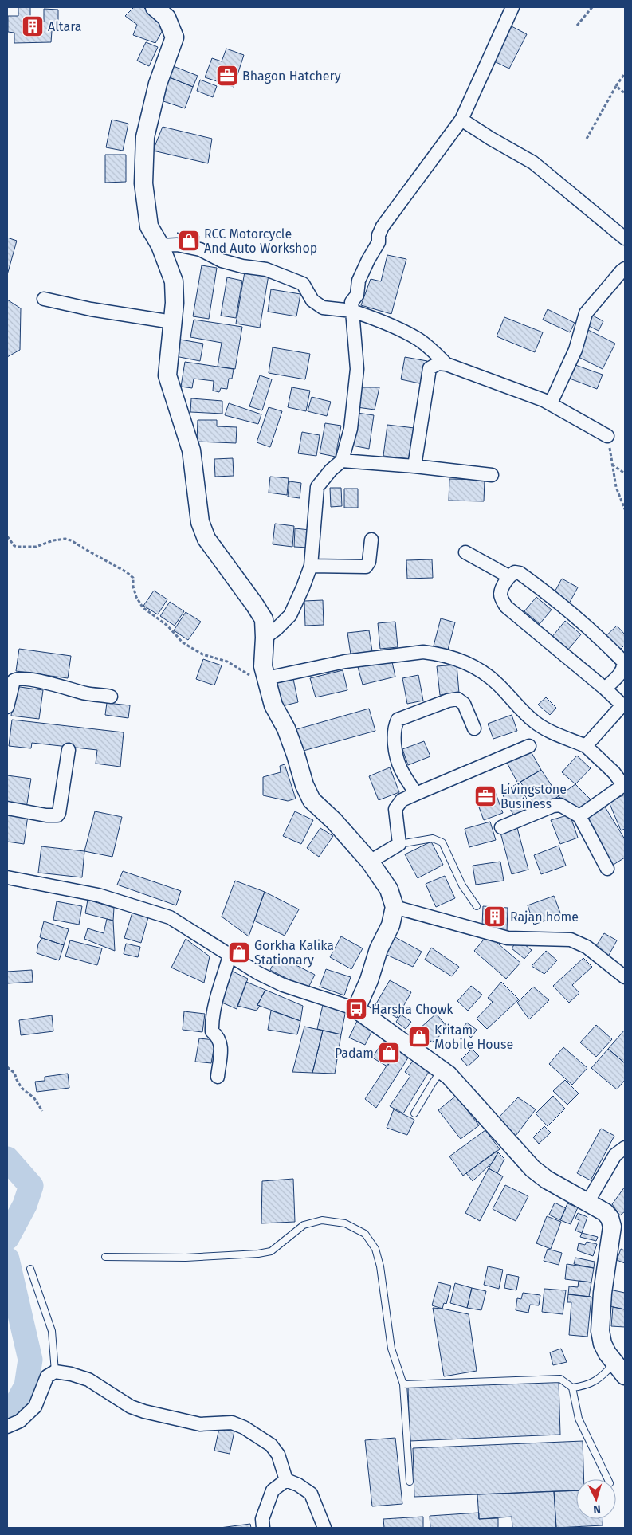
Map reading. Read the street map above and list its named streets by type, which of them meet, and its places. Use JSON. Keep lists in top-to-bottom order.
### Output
{
  "places": {
    "building": ["Altara", "Rajan home"],
    "office": ["Bhagon Hatchery", "Livingstone Business"],
    "shop": [
      "RCC Motorcycle And Auto Workshop",
      "Gorkha Kalika Stationary",
      "Kritam Mobile House",
      "Padam"
    ],
    "bus stop": ["Harsha Chowk"]
  },
  "north": "bottom"
}
